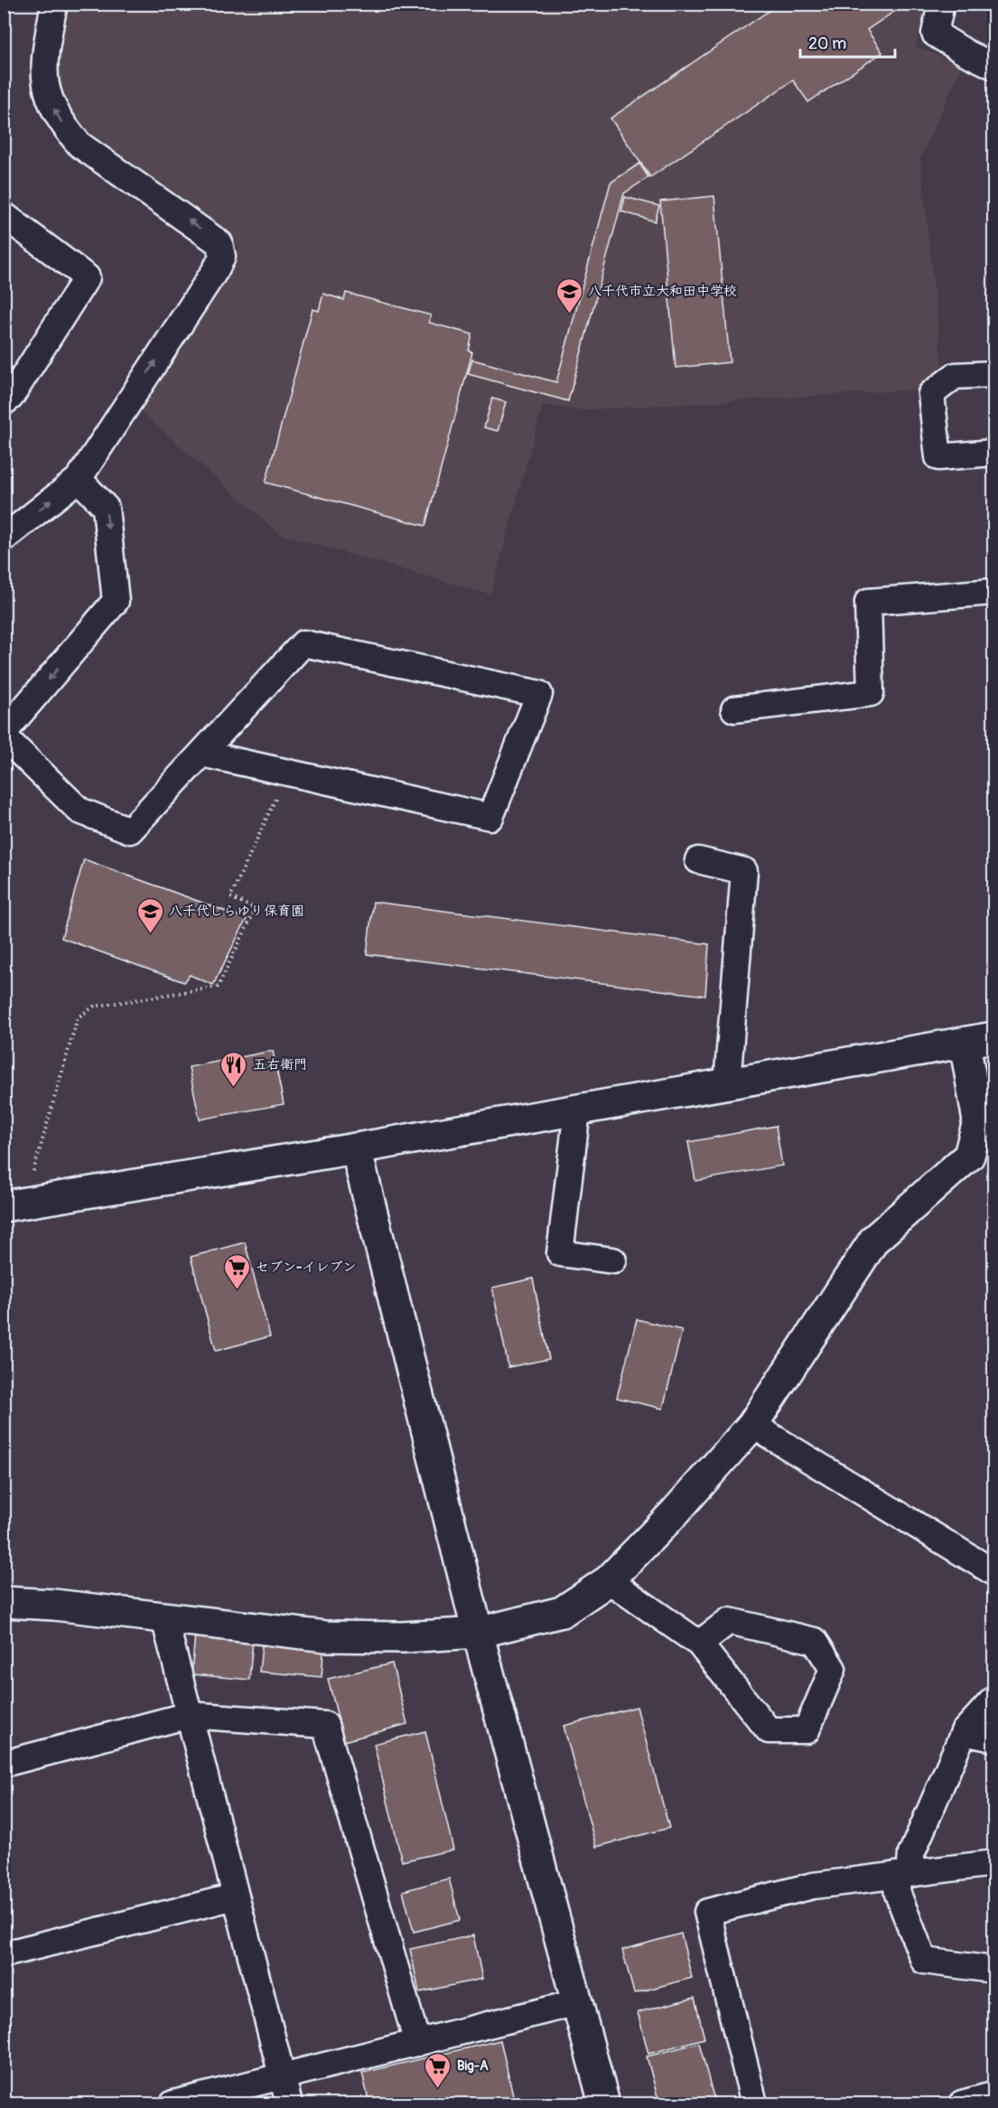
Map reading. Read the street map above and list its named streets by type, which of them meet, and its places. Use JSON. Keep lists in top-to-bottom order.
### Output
{
  "places": {
    "school or university": ["八千代市立大和田中学校", "八千代しらゆり保育園"],
    "restaurant": ["五右衛門"],
    "supermarket": ["セブン-イレブン", "Big-A"]
  },
  "scale_bar": "20 m"
}
